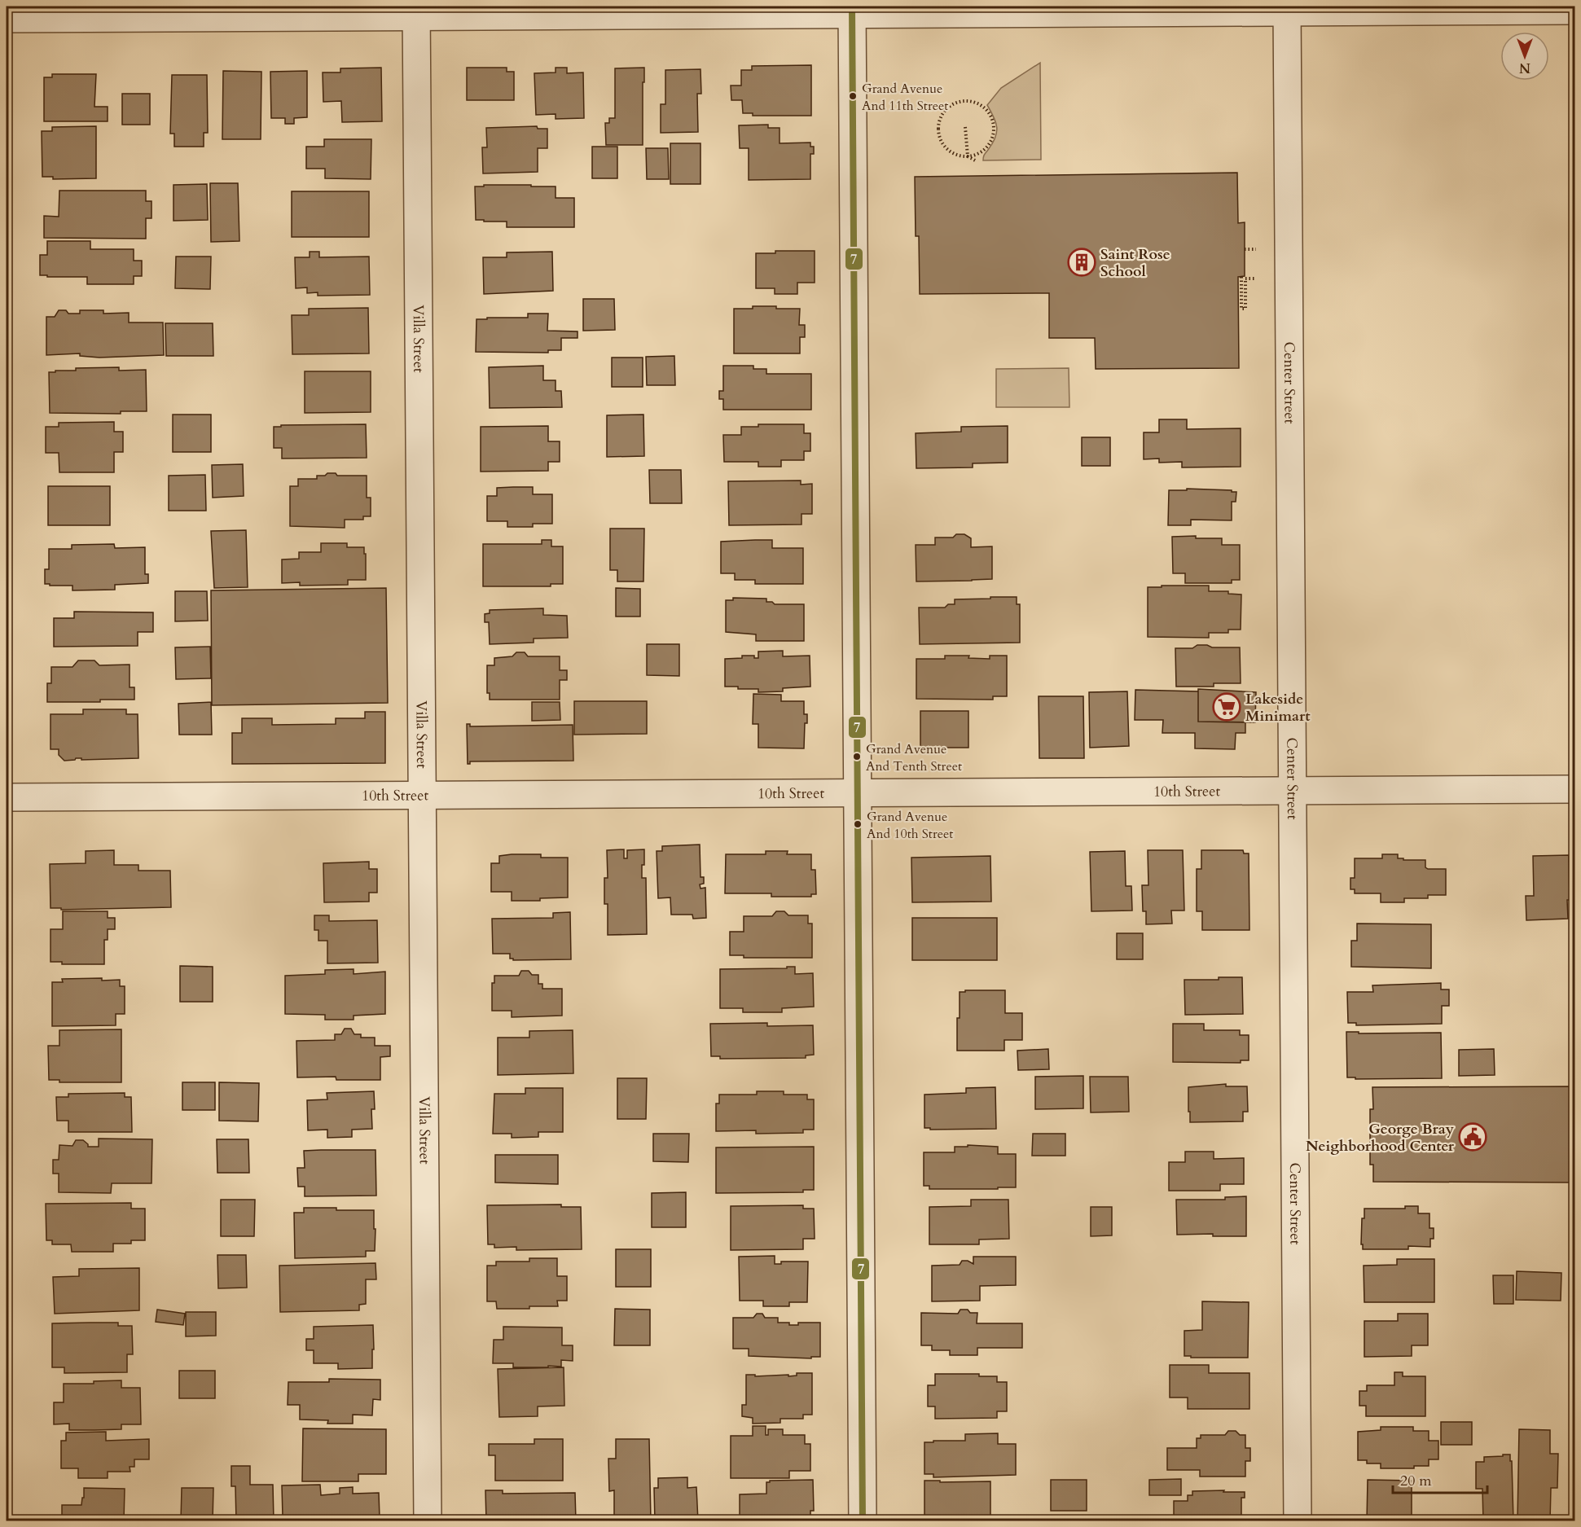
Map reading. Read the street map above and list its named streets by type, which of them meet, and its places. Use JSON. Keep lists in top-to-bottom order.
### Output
{
  "streets": {
    "street": ["Villa Street", "Center Street", "10th Street"]
  },
  "crossings": [
    ["Villa Street", "10th Street"],
    ["Center Street", "10th Street"]
  ],
  "places": {
    "other": ["Grand Avenue And 11th Street", "Grand Avenue And Tenth Street", "Grand Avenue And 10th Street"],
    "building": ["Saint Rose School"],
    "supermarket": ["Lakeside Minimart"],
    "public building": ["George Bray Neighborhood Center"]
  },
  "lines": ["transit line 7"],
  "scale_bar": "20 m",
  "north": "bottom"
}
